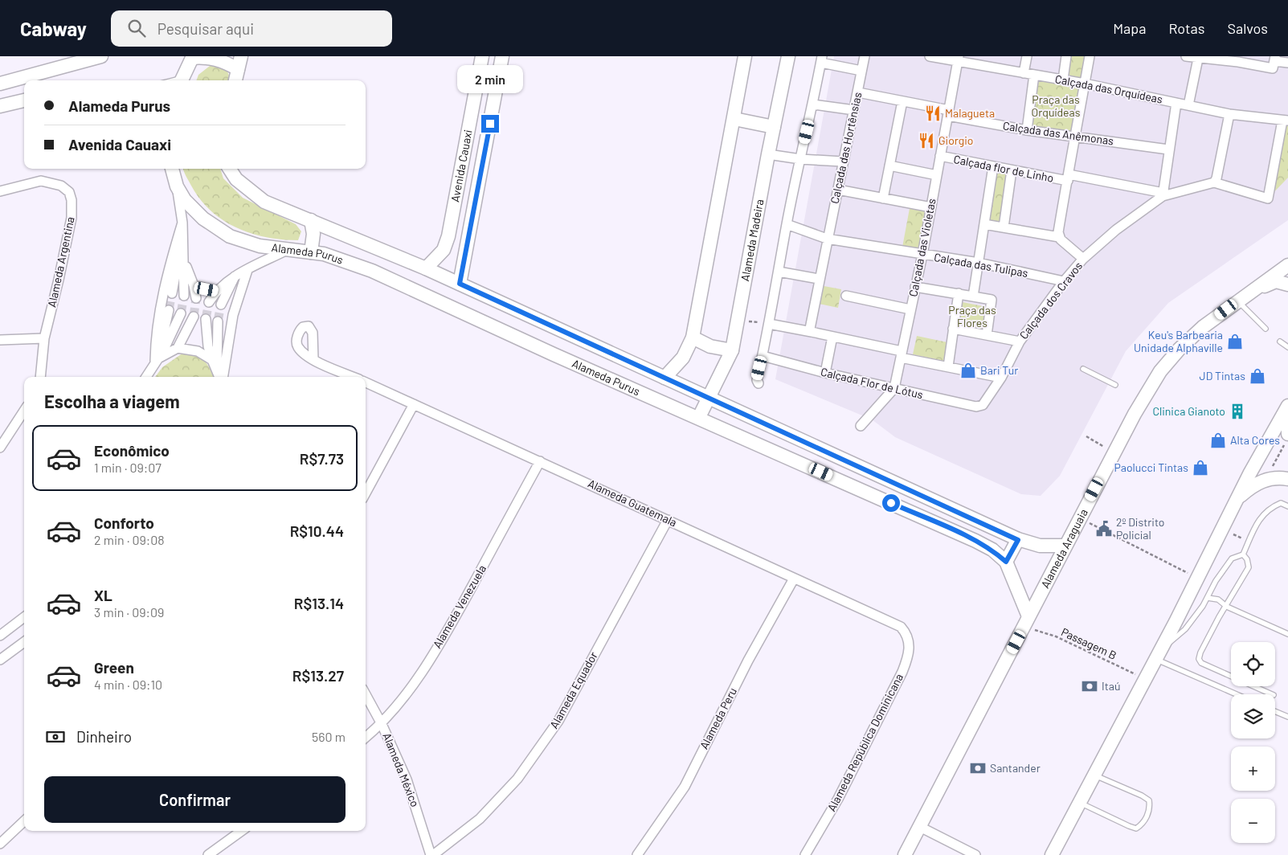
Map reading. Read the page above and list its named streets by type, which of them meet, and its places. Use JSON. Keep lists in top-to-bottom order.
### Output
{
  "streets": {
    "main road": [
      "Avenida Cauaxi",
      "Alameda Madeira",
      "Alameda Purus",
      "Alameda Araguaia"
    ],
    "street": [
      "Calçada das Orquídeas",
      "Calçada das Anêmonas",
      "Calçada das Hortênsias",
      "Calçada flor de Linho",
      "Calçada das Violetas",
      "Alameda Argentina",
      "Calçada das Tulipas",
      "Calçada dos Cravos",
      "Calçada Flor de Lótus",
      "Alameda Guatemala",
      "Alameda Venezuela",
      "Alameda Equador",
      "Alameda Peru",
      "Alameda República Dominicana",
      "Alameda México"
    ],
    "path": ["Passagem B"]
  },
  "crossings": [
    ["Calçada das Orquídeas", "Calçada das Violetas"],
    ["Calçada das Anêmonas", "Calçada das Hortênsias"],
    ["Calçada das Anêmonas", "Calçada das Violetas"],
    ["Calçada das Hortênsias", "Calçada das Tulipas"],
    ["Avenida Cauaxi", "Alameda Purus"],
    ["Calçada flor de Linho", "Calçada das Violetas"],
    ["Calçada flor de Linho", "Calçada dos Cravos"],
    ["Alameda Madeira", "Alameda Purus"],
    ["Calçada das Violetas", "Calçada das Tulipas"],
    ["Calçada das Violetas", "Calçada Flor de Lótus"],
    ["Alameda Purus", "Alameda Araguaia"],
    ["Alameda Purus", "Passagem B"],
    ["Calçada das Tulipas", "Calçada dos Cravos"],
    ["Calçada dos Cravos", "Calçada Flor de Lótus"],
    ["Alameda Guatemala", "Alameda Venezuela"],
    ["Alameda Guatemala", "Alameda Equador"],
    ["Alameda Guatemala", "Alameda Peru"],
    ["Alameda Guatemala", "Alameda República Dominicana"],
    ["Alameda Araguaia", "Passagem B"],
    ["Alameda Venezuela", "Alameda México"],
    ["Alameda Equador", "Alameda México"]
  ],
  "parks": ["Praça das Orquídeas", "Praça das Flores"],
  "places": {
    "restaurant": ["Malagueta", "Giorgio"],
    "shop": [
      "Keu's Barbearia Unidade Alphaville",
      "Bari Tur",
      "JD Tintas",
      "Alta Cores",
      "Paolucci Tintas"
    ],
    "building": ["Clinica Gianoto"],
    "public building": ["2º Distrito Policial"],
    "bank": ["Itaú", "Santander"]
  },
  "page": {
    "header": "Cabway",
    "search": "Pesquisar aqui",
    "nav": ["Mapa", "Rotas", "Salvos"],
    "bubble": "2 min",
    "banner": ["Alameda Purus", "Avenida Cauaxi"],
    "heading": "Escolha a viagem",
    "list": [
      {
        "name": "Econômico",
        "note": "1 min · 09:07",
        "value": "R$7.73"
      },
      {
        "name": "Conforto",
        "note": "2 min · 09:08",
        "value": "R$10.44"
      },
      {
        "name": "XL",
        "note": "3 min · 09:09",
        "value": "R$13.14"
      },
      {
        "name": "Green",
        "note": "4 min · 09:10",
        "value": "R$13.27"
      }
    ],
    "map_buttons": ["+", "−"],
    "pay": ["Dinheiro", "560 m"],
    "buttons": "Confirmar"
  }
}
